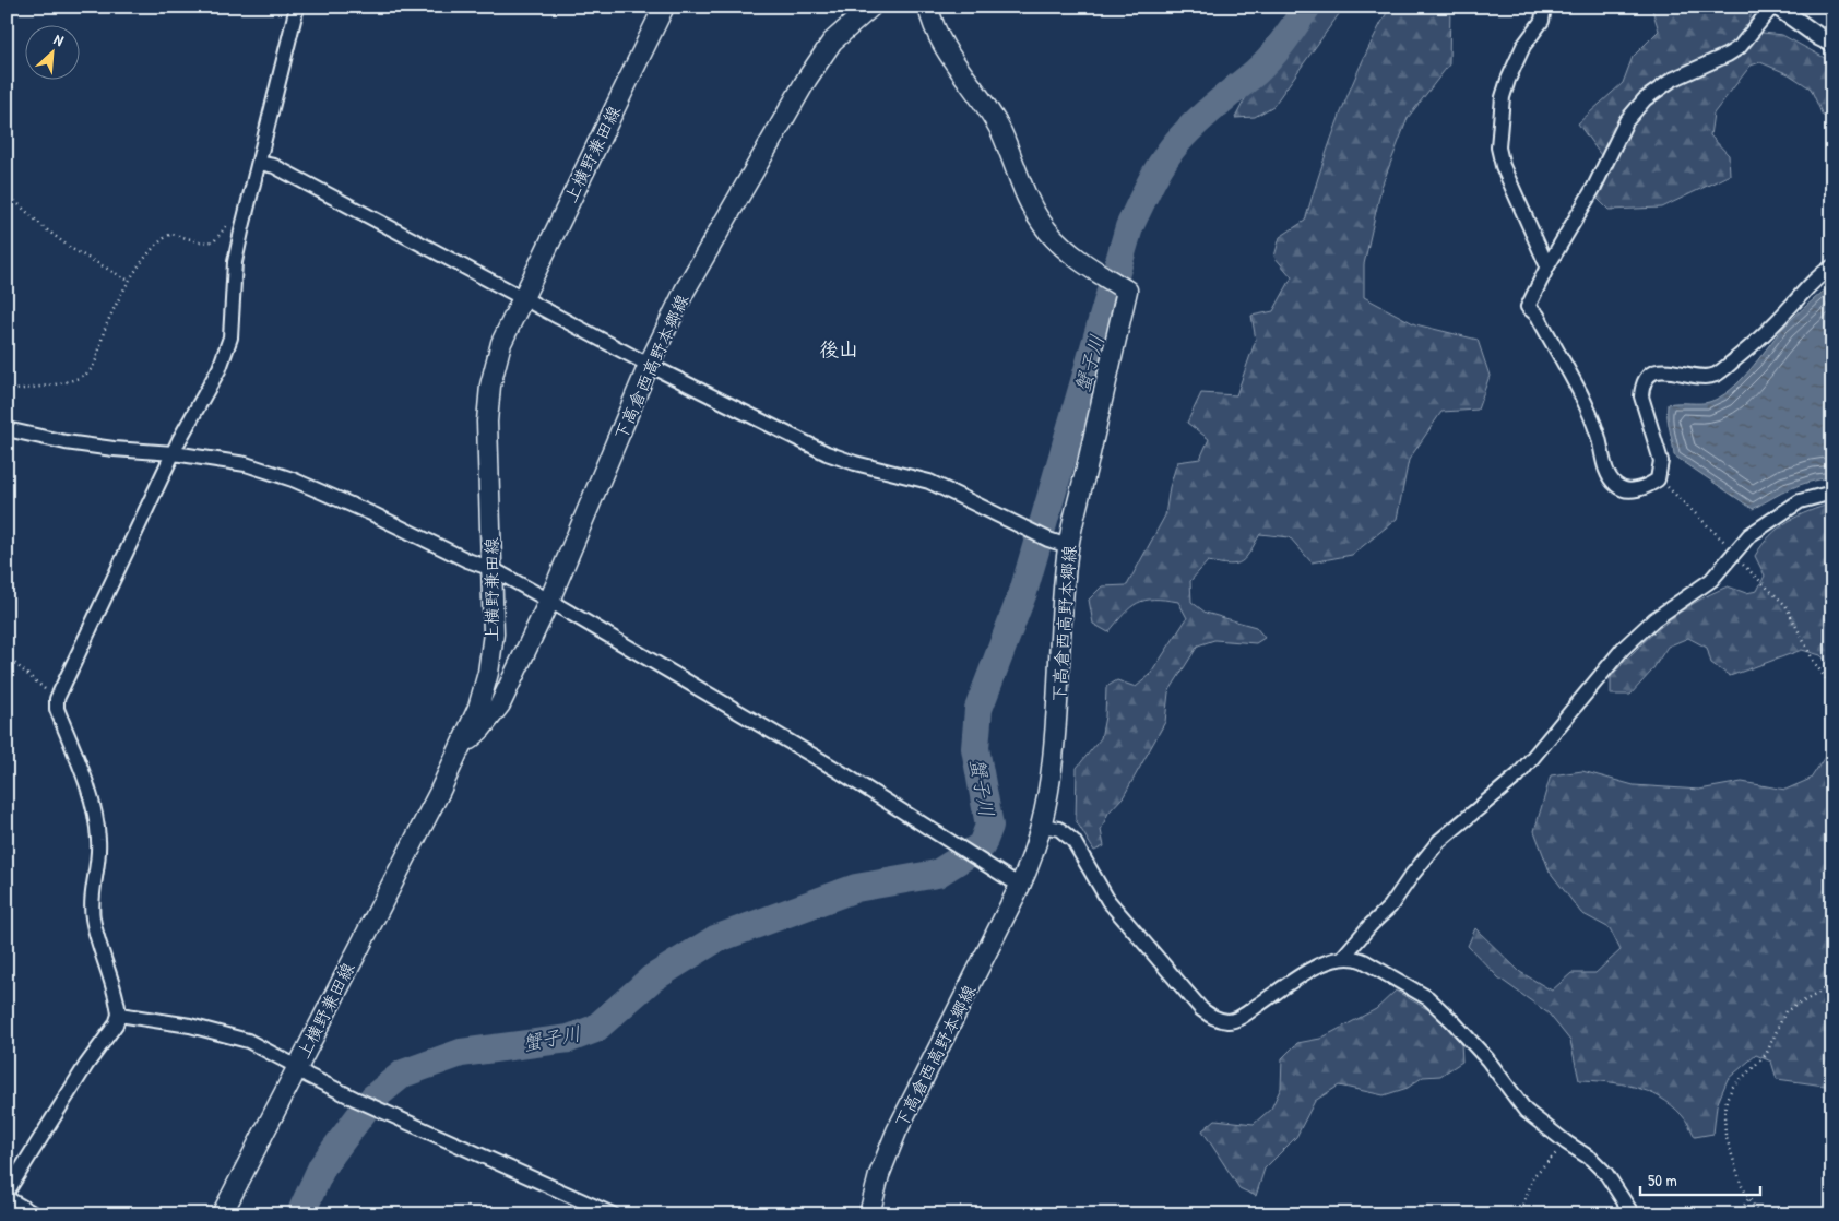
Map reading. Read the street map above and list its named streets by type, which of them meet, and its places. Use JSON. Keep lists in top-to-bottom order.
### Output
{
  "streets": {
    "main road": ["上横野兼田線", "下高倉西高野本郷線"]
  },
  "crossings": [
    ["上横野兼田線", "下高倉西高野本郷線"]
  ],
  "districts": ["後山"],
  "water": ["蟹子川"],
  "scale_bar": "50 m",
  "north": "top right"
}
